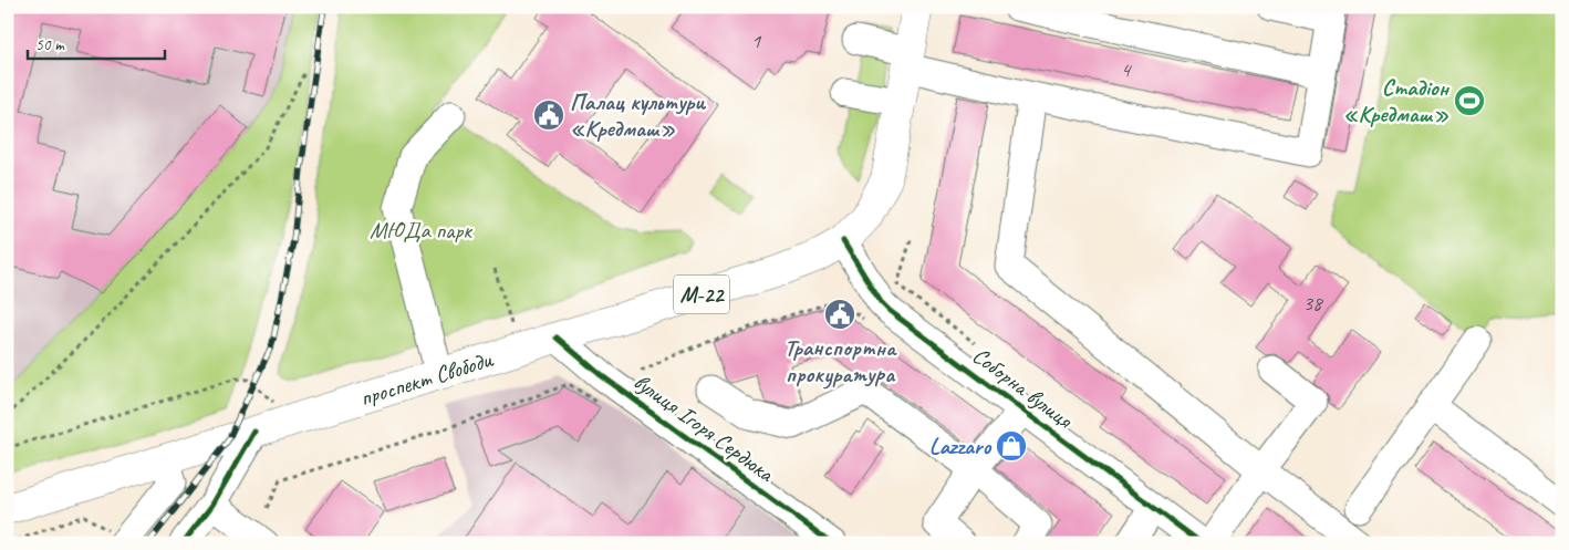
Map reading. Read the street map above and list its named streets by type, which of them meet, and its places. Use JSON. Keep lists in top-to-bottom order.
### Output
{
  "streets": {
    "highway": ["М-22", "проспект Свободи"],
    "street": ["Соборна вулиця", "вулиця Ігоря Сердюка"]
  },
  "crossings": [
    ["М-22", "проспект Свободи"],
    ["М-22", "Соборна вулиця"],
    ["проспект Свободи", "Соборна вулиця"],
    ["проспект Свободи", "вулиця Ігоря Сердюка"]
  ],
  "parks": ["МЮДа парк"],
  "places": {
    "sports": ["Стадіон «Кредмаш»"],
    "public building": ["Палац культури «Кредмаш»", "Транспортна прокуратура"],
    "shop": ["Lazzaro"]
  },
  "house_numbers": ["1", "4", "38"],
  "scale_bar": "50 m"
}
